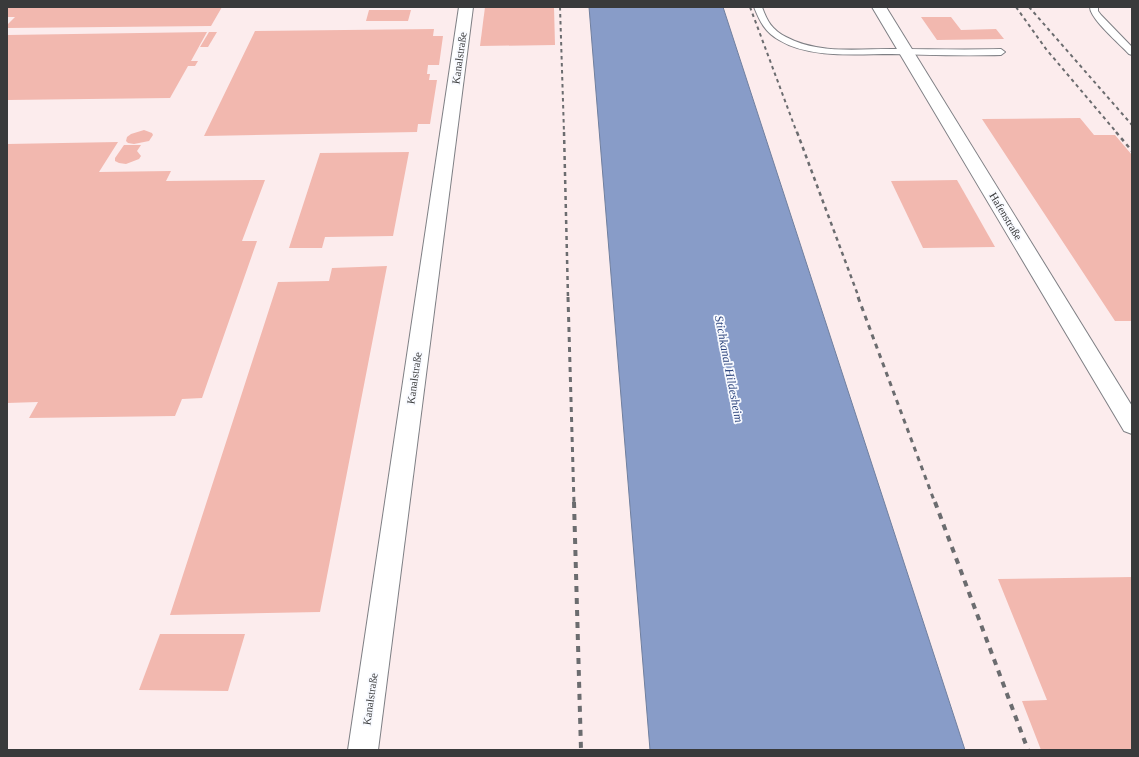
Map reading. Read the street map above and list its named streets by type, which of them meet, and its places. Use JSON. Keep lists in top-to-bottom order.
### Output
{
  "streets": {
    "street": ["Kanalstraße", "Hafenstraße"]
  },
  "water": ["Stichkanal Hildesheim"]
}
